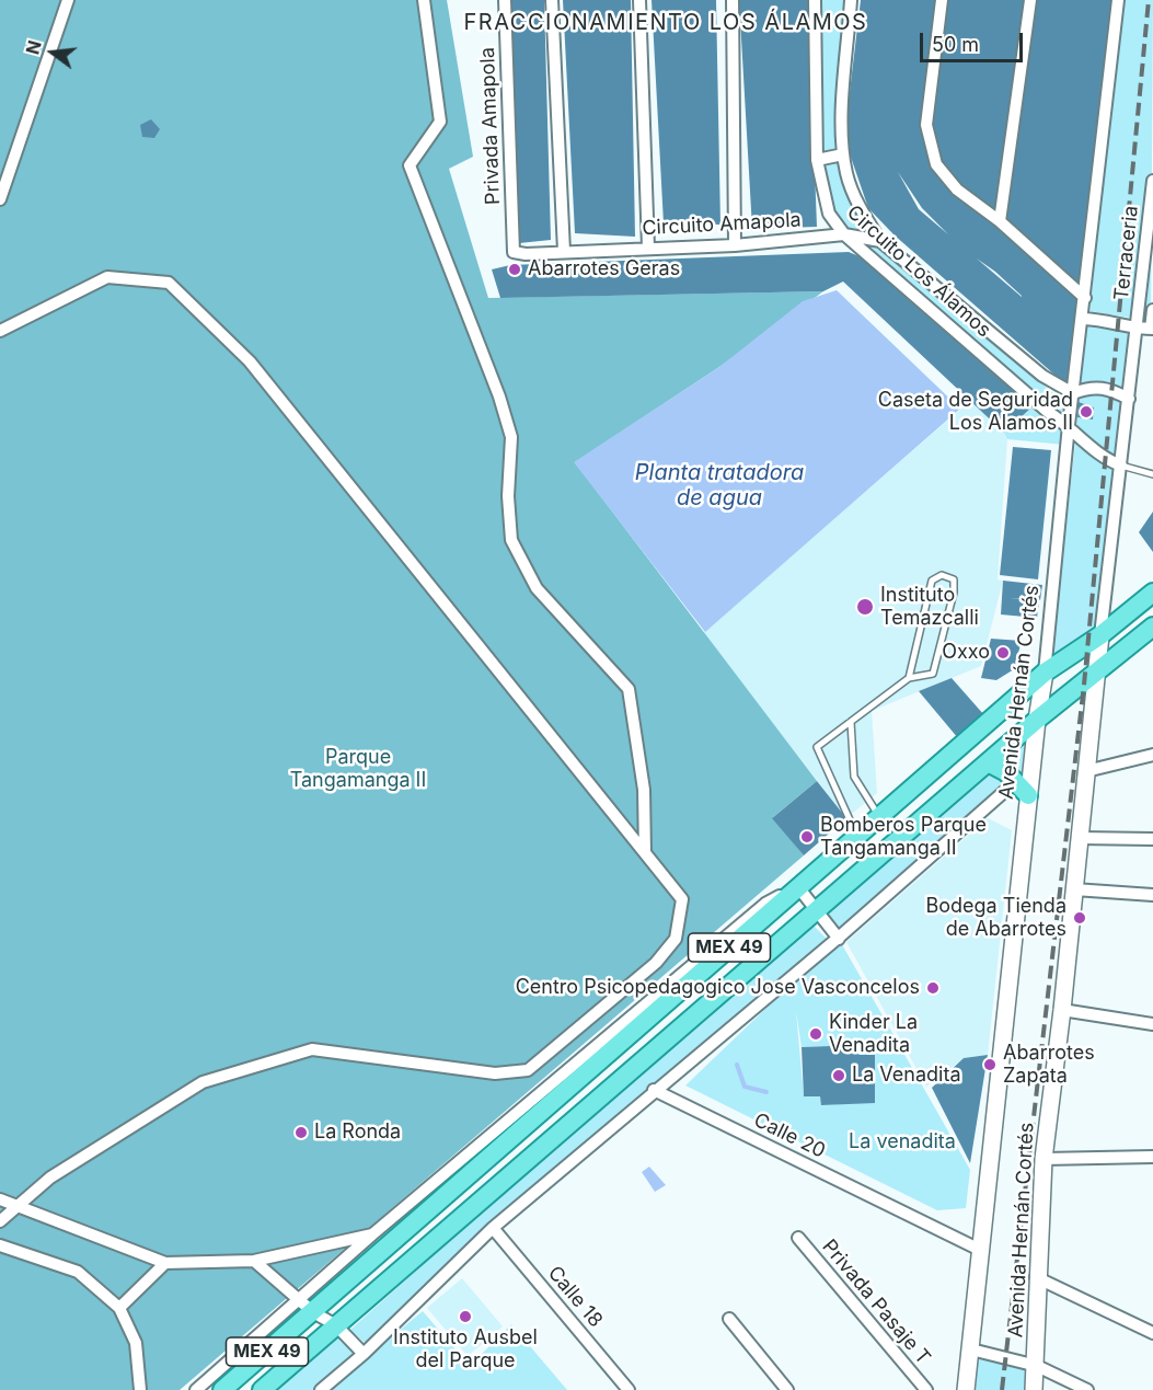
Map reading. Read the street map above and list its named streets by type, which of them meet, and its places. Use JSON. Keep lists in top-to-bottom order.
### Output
{
  "streets": {
    "main road": ["Avenida Hernán Cortés", "MEX 49"],
    "street": [
      "Privada Amapola",
      "Circuito Amapola",
      "Terraceria",
      "Circuito Los Álamos",
      "Calle 20",
      "Calle 18",
      "Privada Pasaje T"
    ]
  },
  "crossings": [
    ["Privada Amapola", "Circuito Amapola"],
    ["Circuito Amapola", "Circuito Los Álamos"],
    ["Terraceria", "Avenida Hernán Cortés"],
    ["Circuito Los Álamos", "Avenida Hernán Cortés"],
    ["Avenida Hernán Cortés", "MEX 49"],
    ["Avenida Hernán Cortés", "Calle 20"]
  ],
  "districts": ["FRACCIONAMIENTO LOS ÁLAMOS"],
  "water": ["Planta tratadora de agua"],
  "parks": ["Parque Tangamanga II", "La venadita"],
  "places": [
    "Abarrotes Geras",
    "Caseta de Seguridad Los Alamos II",
    "Instituto Temazcalli",
    "Oxxo",
    "Bomberos Parque Tangamanga II",
    "Bodega Tienda de Abarrotes",
    "Centro Psicopedagogico Jose Vasconcelos",
    "Kinder La Venadita",
    "Abarrotes Zapata",
    "La Venadita",
    "La Ronda",
    "Instituto Ausbel del Parque"
  ],
  "scale_bar": "50 m",
  "north": "left"
}
